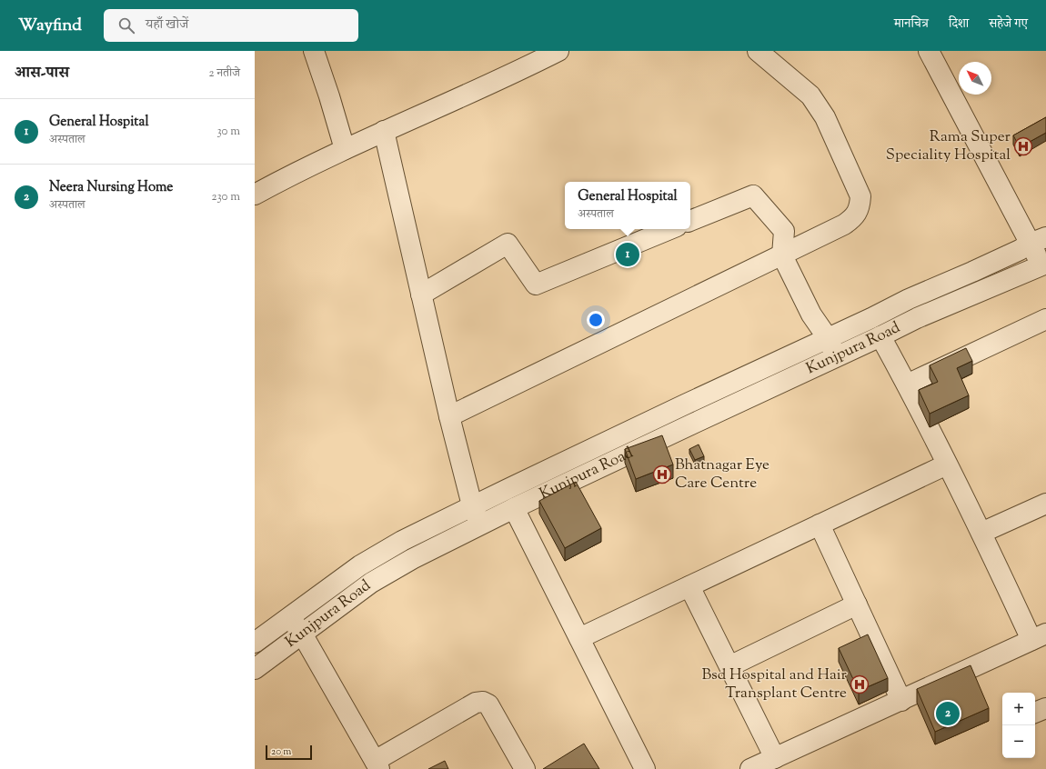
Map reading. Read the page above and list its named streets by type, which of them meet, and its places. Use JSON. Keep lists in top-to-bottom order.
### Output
{
  "streets": {
    "street": ["Kunjpura Road"]
  },
  "places": {
    "hospital": ["Rama Super Speciality Hospital", "Bhatnagar Eye Care Centre", "Bsd Hospital and Hair Transplant Centre"]
  },
  "scale_bar": "20 m",
  "north": "top left",
  "page": {
    "header": "Wayfind",
    "search": "यहाँ खोजें",
    "nav": ["मानचित्र", "दिशा", "सहेजे गए"],
    "heading": ["आस-पास", "2 नतीजे"],
    "list": [
      {
        "mark": "1",
        "name": "General Hospital",
        "note": "अस्पताल",
        "value": "30 m"
      },
      {
        "mark": "2",
        "name": "Neera Nursing Home",
        "note": "अस्पताल",
        "value": "230 m"
      }
    ],
    "popup": ["General Hospital", "अस्पताल"],
    "pins": ["1", "2"],
    "map_buttons": ["+", "−"],
    "scale": "20 m"
  }
}
